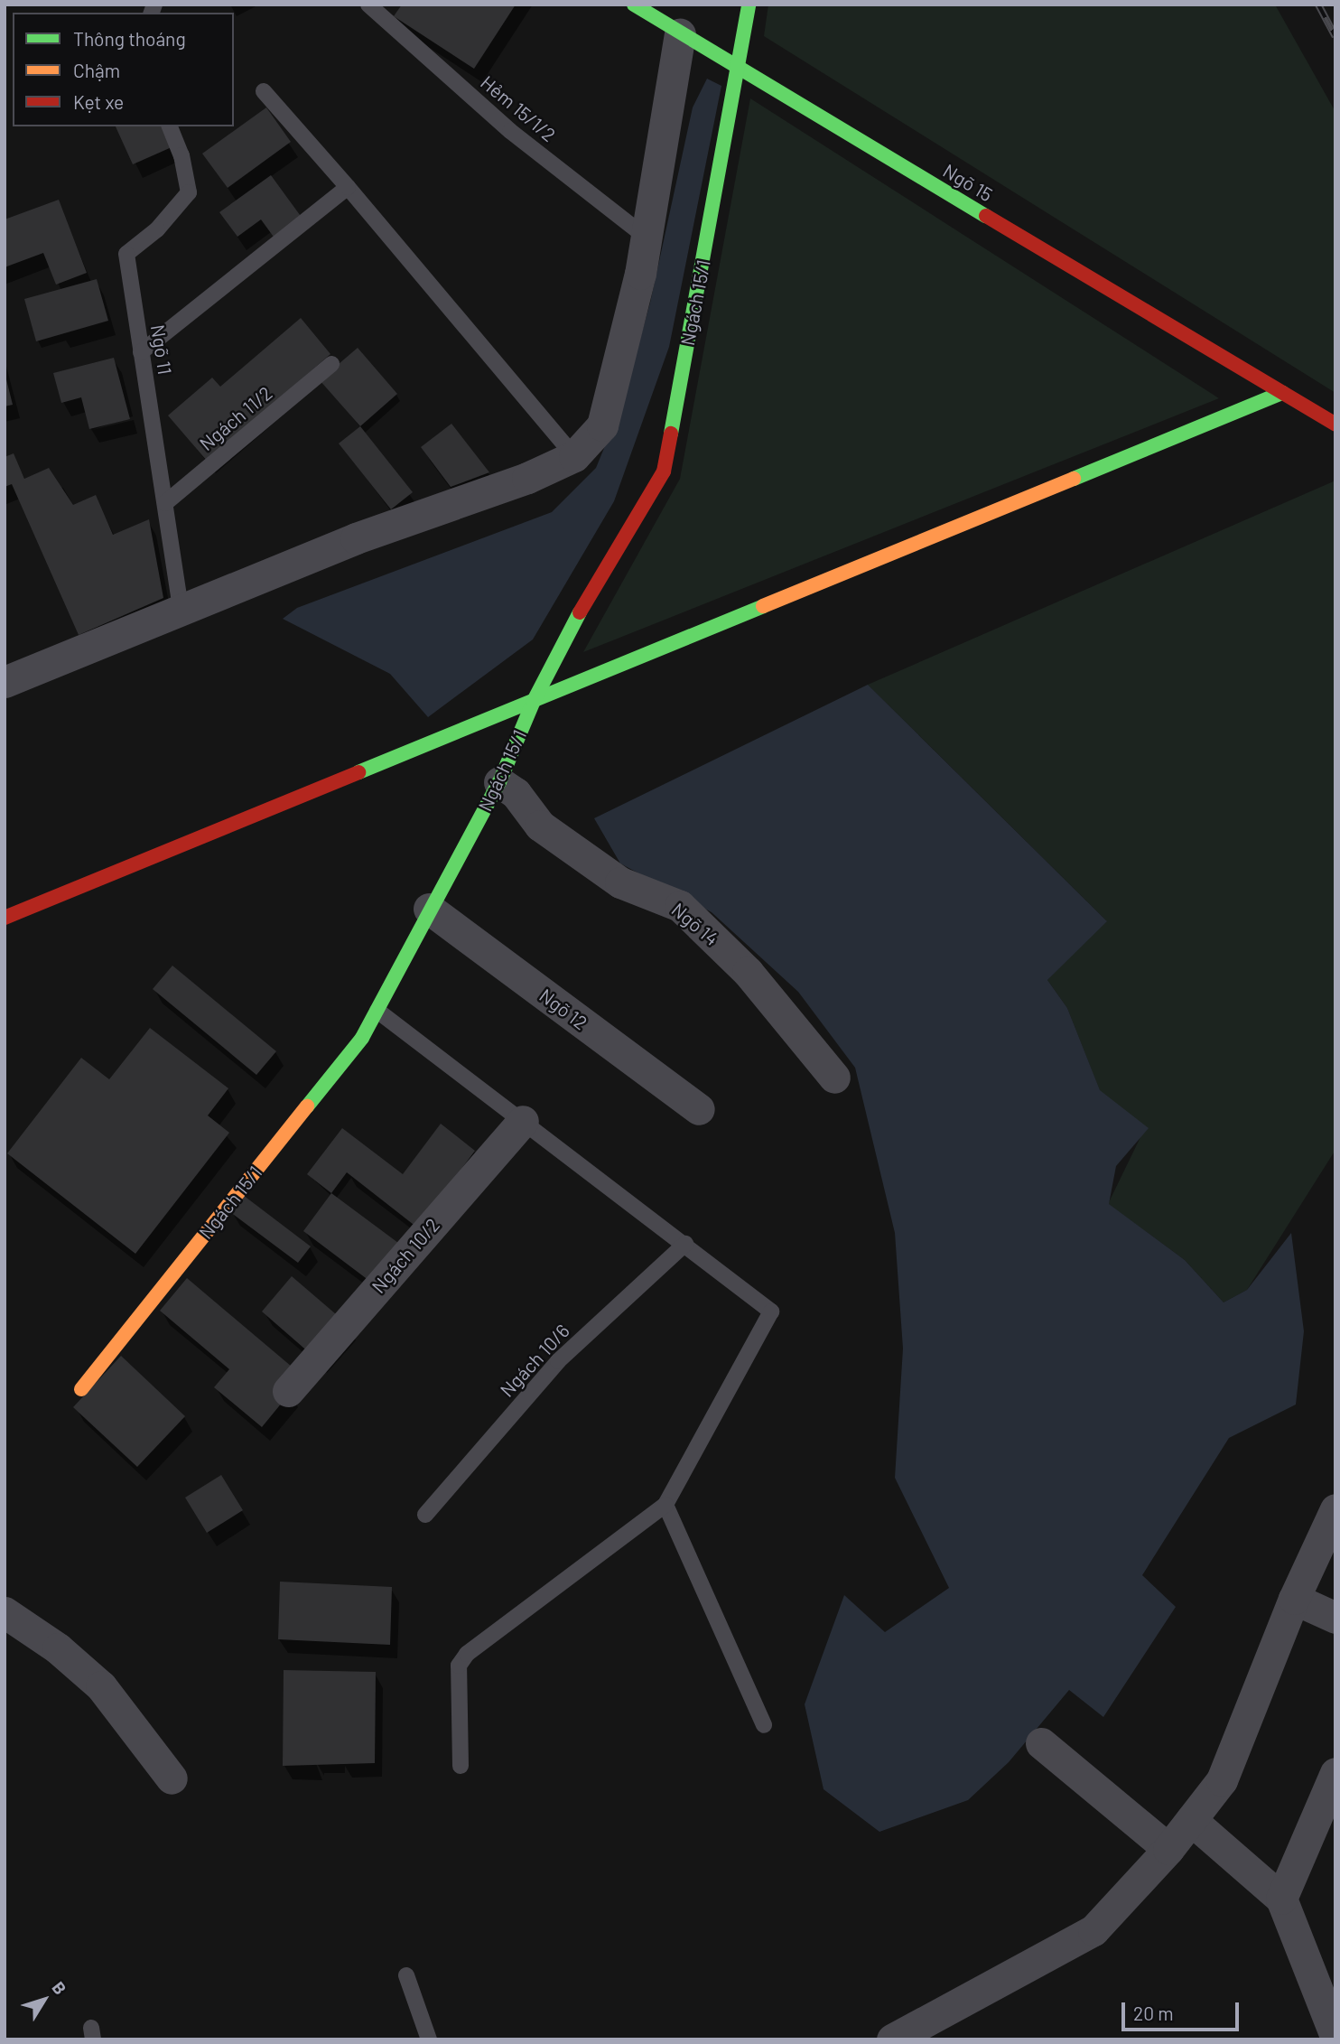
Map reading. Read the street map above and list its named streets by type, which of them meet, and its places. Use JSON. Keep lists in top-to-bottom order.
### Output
{
  "streets": {
    "street": [
      "Ngõ 15",
      "Ngách 15/1",
      "Ngõ 14",
      "Ngõ 12",
      "Ngách 10/2"
    ],
    "lane": [
      "Hẻm 15/1/2",
      "Ngõ 11",
      "Ngách 11/2",
      "Ngách 10/6"
    ]
  },
  "crossings": [
    ["Ngõ 15", "Ngách 15/1"],
    ["Ngách 15/1", "Ngõ 14"],
    ["Ngách 15/1", "Ngõ 12"],
    ["Ngõ 11", "Ngách 11/2"]
  ],
  "legend": ["Thông thoáng", "Chậm", "Kẹt xe"],
  "scale_bar": "20 m",
  "north": "top right"
}
